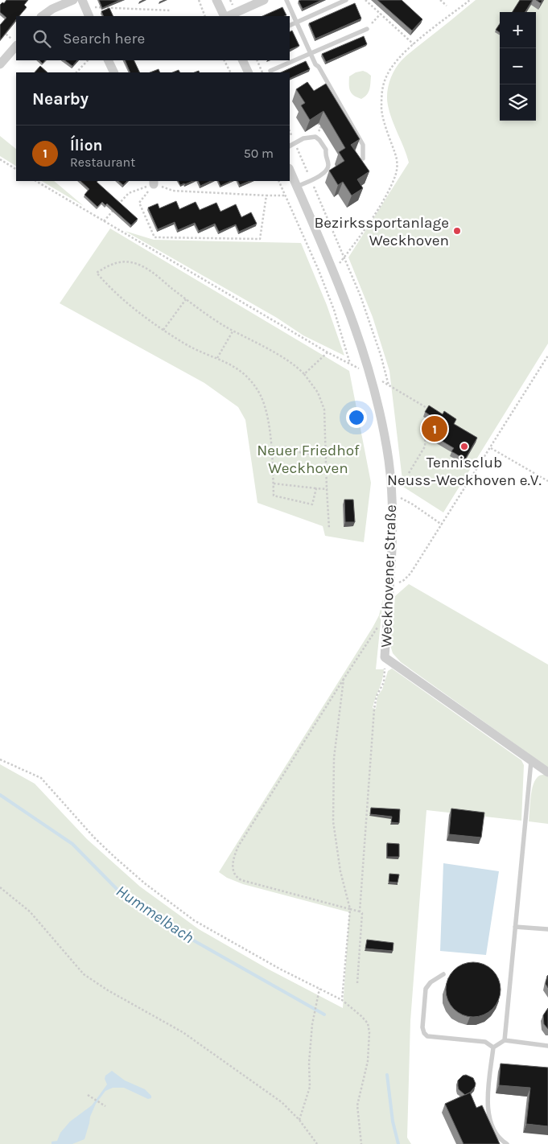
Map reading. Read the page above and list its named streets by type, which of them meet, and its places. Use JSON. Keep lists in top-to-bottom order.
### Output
{
  "streets": {
    "street": ["Weckhovener Straße"]
  },
  "water": ["Hummelbach"],
  "parks": ["Neuer Friedhof Weckhoven"],
  "places": ["Bezirkssportanlage Weckhoven", "Tennisclub Neuss-Weckhoven e.V."],
  "page": {
    "map_buttons": ["+", "−"],
    "search": "Search here",
    "heading": "Nearby",
    "list": [
      {
        "mark": "1",
        "name": "Ílion",
        "note": "Restaurant",
        "value": "50 m"
      }
    ],
    "pins": "1"
  }
}
